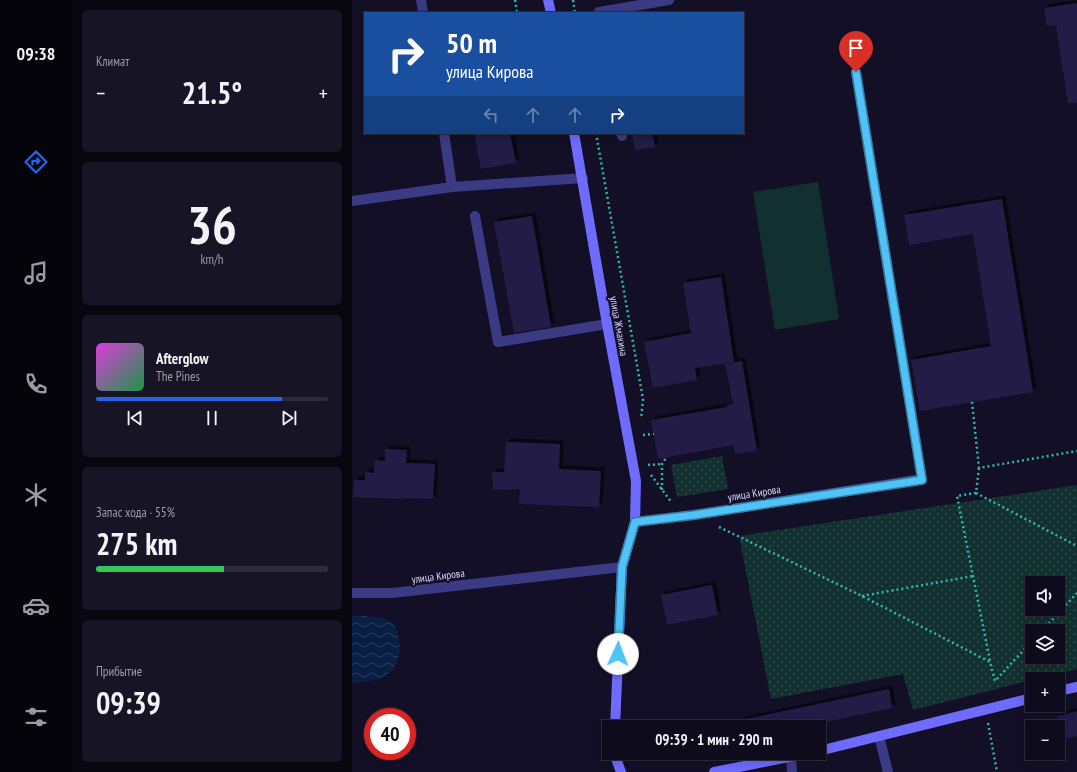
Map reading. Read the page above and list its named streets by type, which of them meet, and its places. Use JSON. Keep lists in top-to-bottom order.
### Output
{
  "streets": {
    "street": ["улица Жмакина", "улица Кирова"]
  },
  "crossings": [
    ["улица Жмакина", "улица Кирова"]
  ],
  "page": {
    "tabs": "09:38",
    "tile": [
      "Климат",
      ["36", "km/h"],
      ["Запас хода · 55%", "275 km"],
      ["Прибытие", "09:39"]
    ],
    "turn": ["50 m", "улица Кирова"],
    "heat": ["−", "21.5°", "+"],
    "song": ["Afterglow", "The Pines"],
    "map_buttons": ["+", "−"],
    "limit": "40",
    "trip": "09:39 · 1 мин · 290 m"
  }
}
